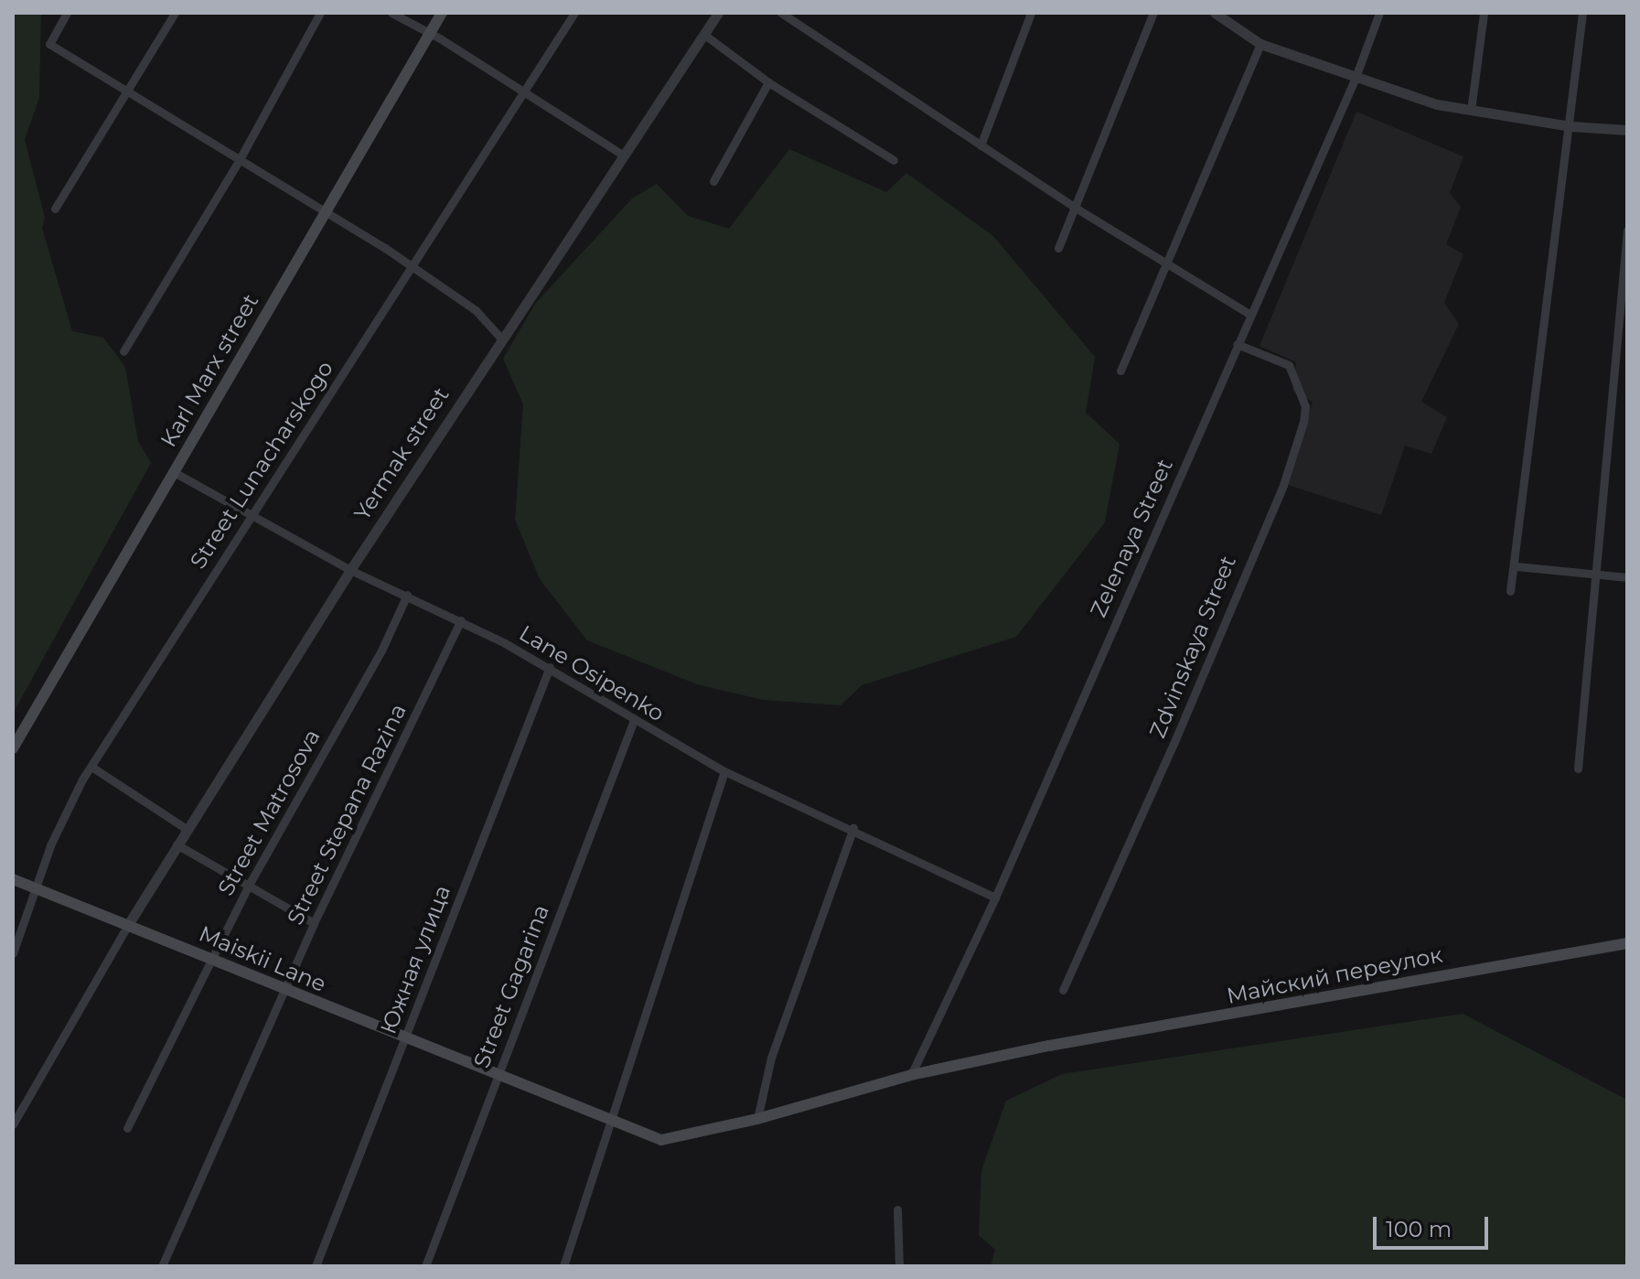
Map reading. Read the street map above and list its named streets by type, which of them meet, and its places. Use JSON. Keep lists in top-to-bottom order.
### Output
{
  "streets": {
    "main road": ["Karl Marx street", "Maiskii Lane", "Майский переулок"],
    "street": [
      "Yermak street",
      "Street Lunacharskogo",
      "Zelenaya Street",
      "Zdvinskaya Street",
      "Lane Osipenko",
      "Street Matrosova",
      "Street Stepana Razina",
      "Южная улица",
      "Street Gagarina"
    ]
  },
  "crossings": [
    ["Karl Marx street", "Lane Osipenko"],
    ["Yermak street", "Lane Osipenko"],
    ["Yermak street", "Maiskii Lane"],
    ["Street Lunacharskogo", "Lane Osipenko"],
    ["Street Lunacharskogo", "Maiskii Lane"],
    ["Zelenaya Street", "Zdvinskaya Street"],
    ["Zelenaya Street", "Lane Osipenko"],
    ["Zelenaya Street", "Майский переулок"],
    ["Lane Osipenko", "Street Matrosova"],
    ["Lane Osipenko", "Street Stepana Razina"],
    ["Lane Osipenko", "Южная улица"],
    ["Lane Osipenko", "Street Gagarina"],
    ["Street Matrosova", "Maiskii Lane"],
    ["Street Stepana Razina", "Maiskii Lane"],
    ["Maiskii Lane", "Южная улица"],
    ["Maiskii Lane", "Майский переулок"],
    ["Maiskii Lane", "Street Gagarina"]
  ],
  "scale_bar": "100 m"
}
